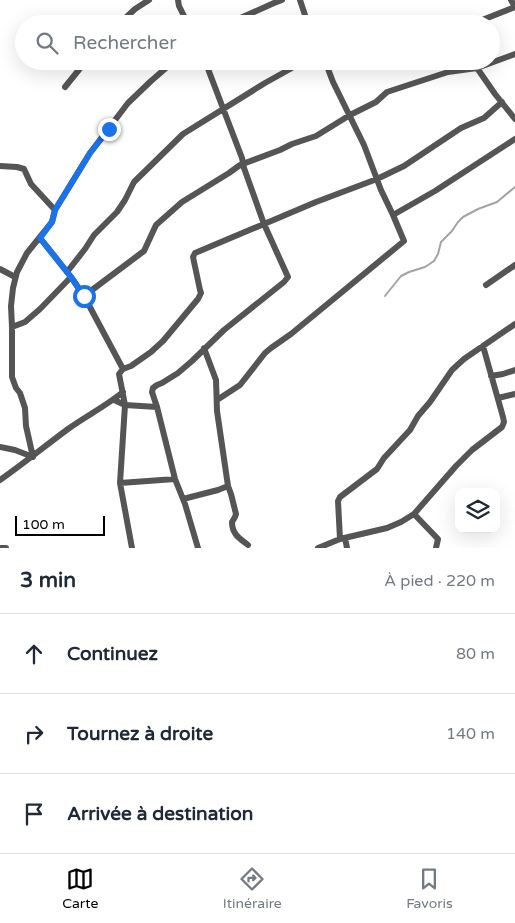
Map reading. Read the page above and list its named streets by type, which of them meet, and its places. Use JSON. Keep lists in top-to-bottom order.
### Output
{
  "scale_bar": "100 m",
  "page": {
    "search": "Rechercher",
    "scale": "100 m",
    "heading": ["3 min", "À pied · 220 m"],
    "list": [
      ["Continuez", "80 m"],
      ["Tournez à droite", "140 m"],
      "Arrivée à destination"
    ],
    "nav": ["Carte", "Itinéraire", "Favoris"]
  }
}
